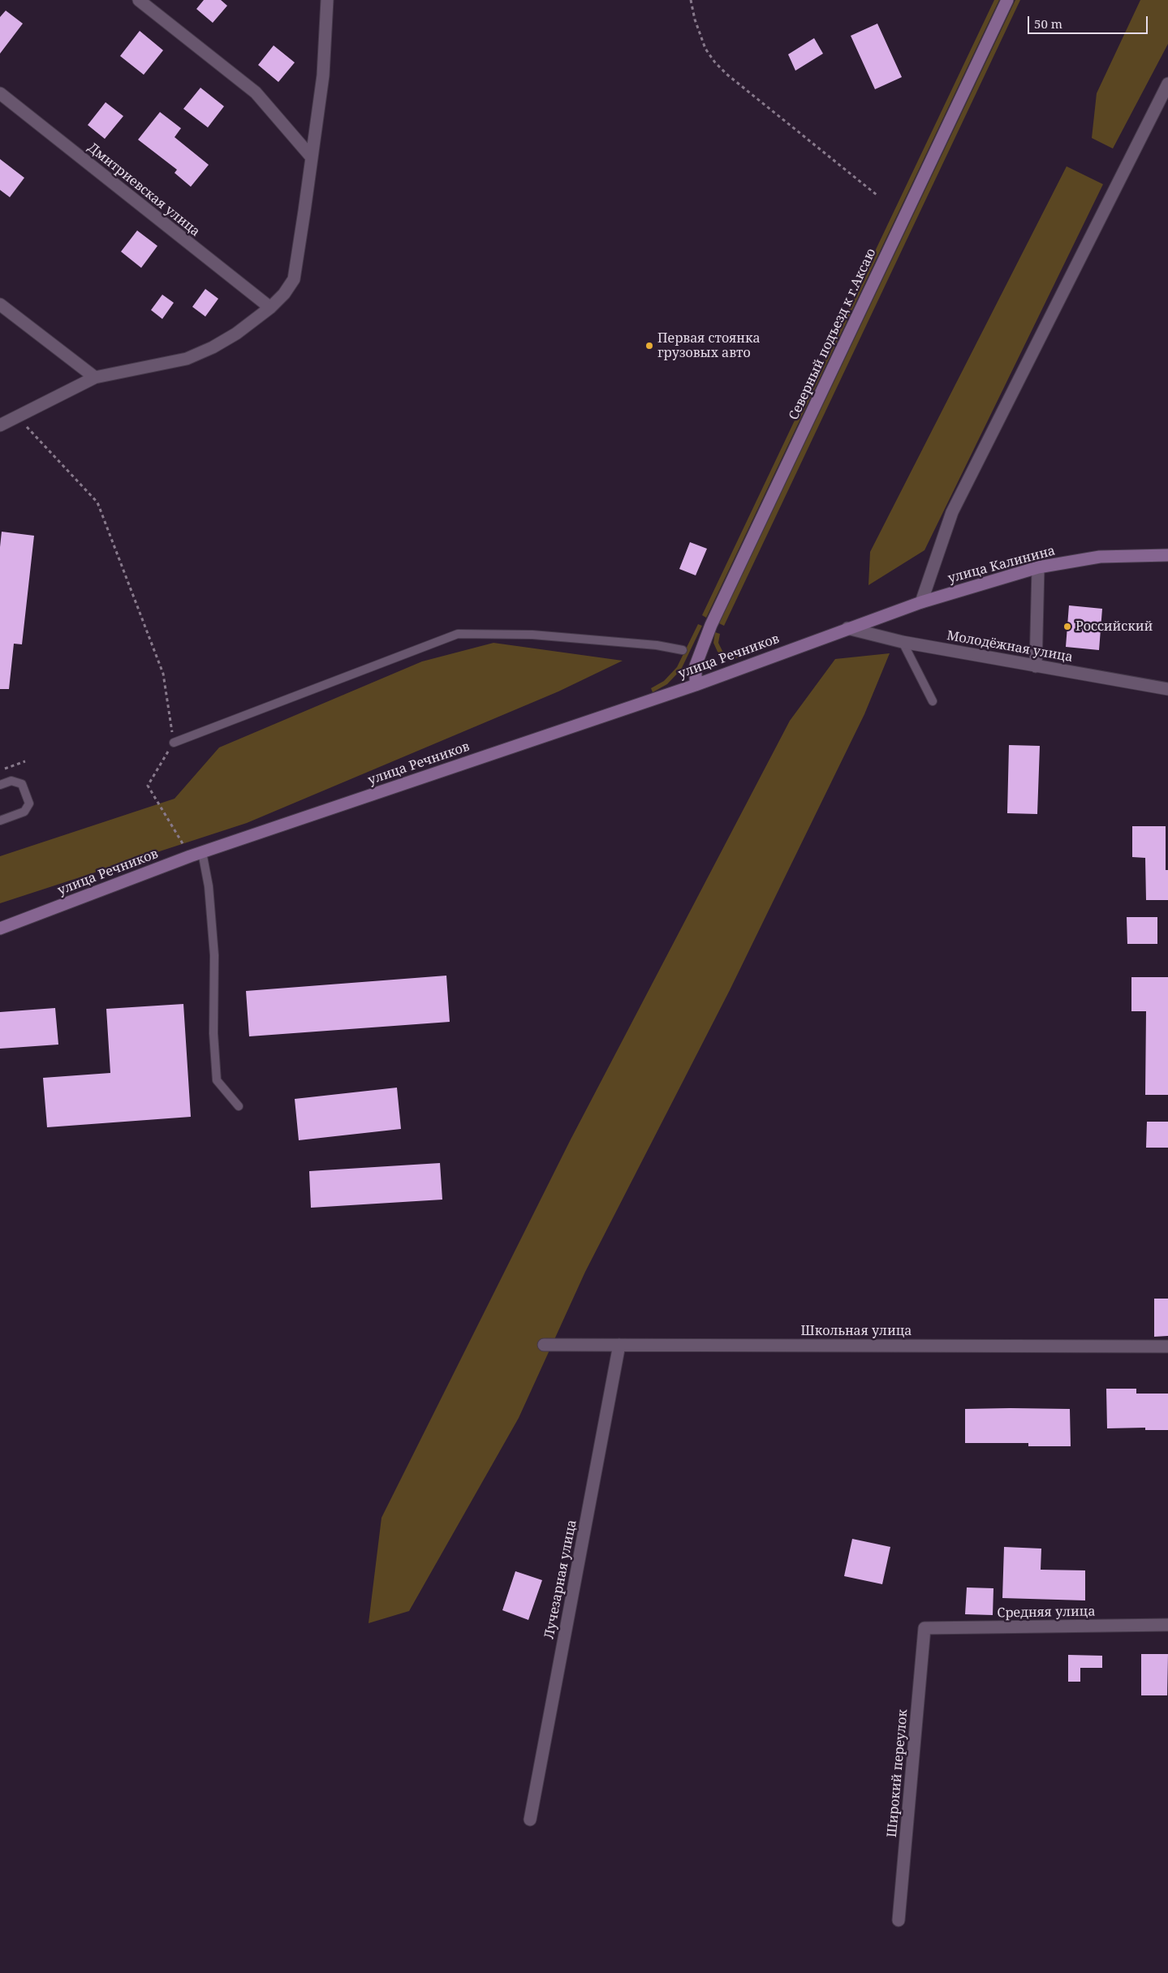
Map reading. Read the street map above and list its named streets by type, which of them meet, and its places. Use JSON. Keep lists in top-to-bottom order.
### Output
{
  "streets": {
    "street": [
      "Дмитриевская улица",
      "Северный подъезд к г.Аксаю",
      "улица Калинина",
      "Молодёжная улица",
      "улица Речников",
      "Школьная улица",
      "Лучезарная улица",
      "Средняя улица",
      "Широкий переулок"
    ]
  },
  "crossings": [
    ["Северный подъезд к г.Аксаю", "улица Речников"],
    ["улица Калинина", "Молодёжная улица"],
    ["улица Калинина", "улица Речников"],
    ["Молодёжная улица", "улица Речников"],
    ["Школьная улица", "Лучезарная улица"],
    ["Средняя улица", "Широкий переулок"]
  ],
  "places": ["Первая стоянка грузовых авто", "Российский"],
  "scale_bar": "50 m"
}
